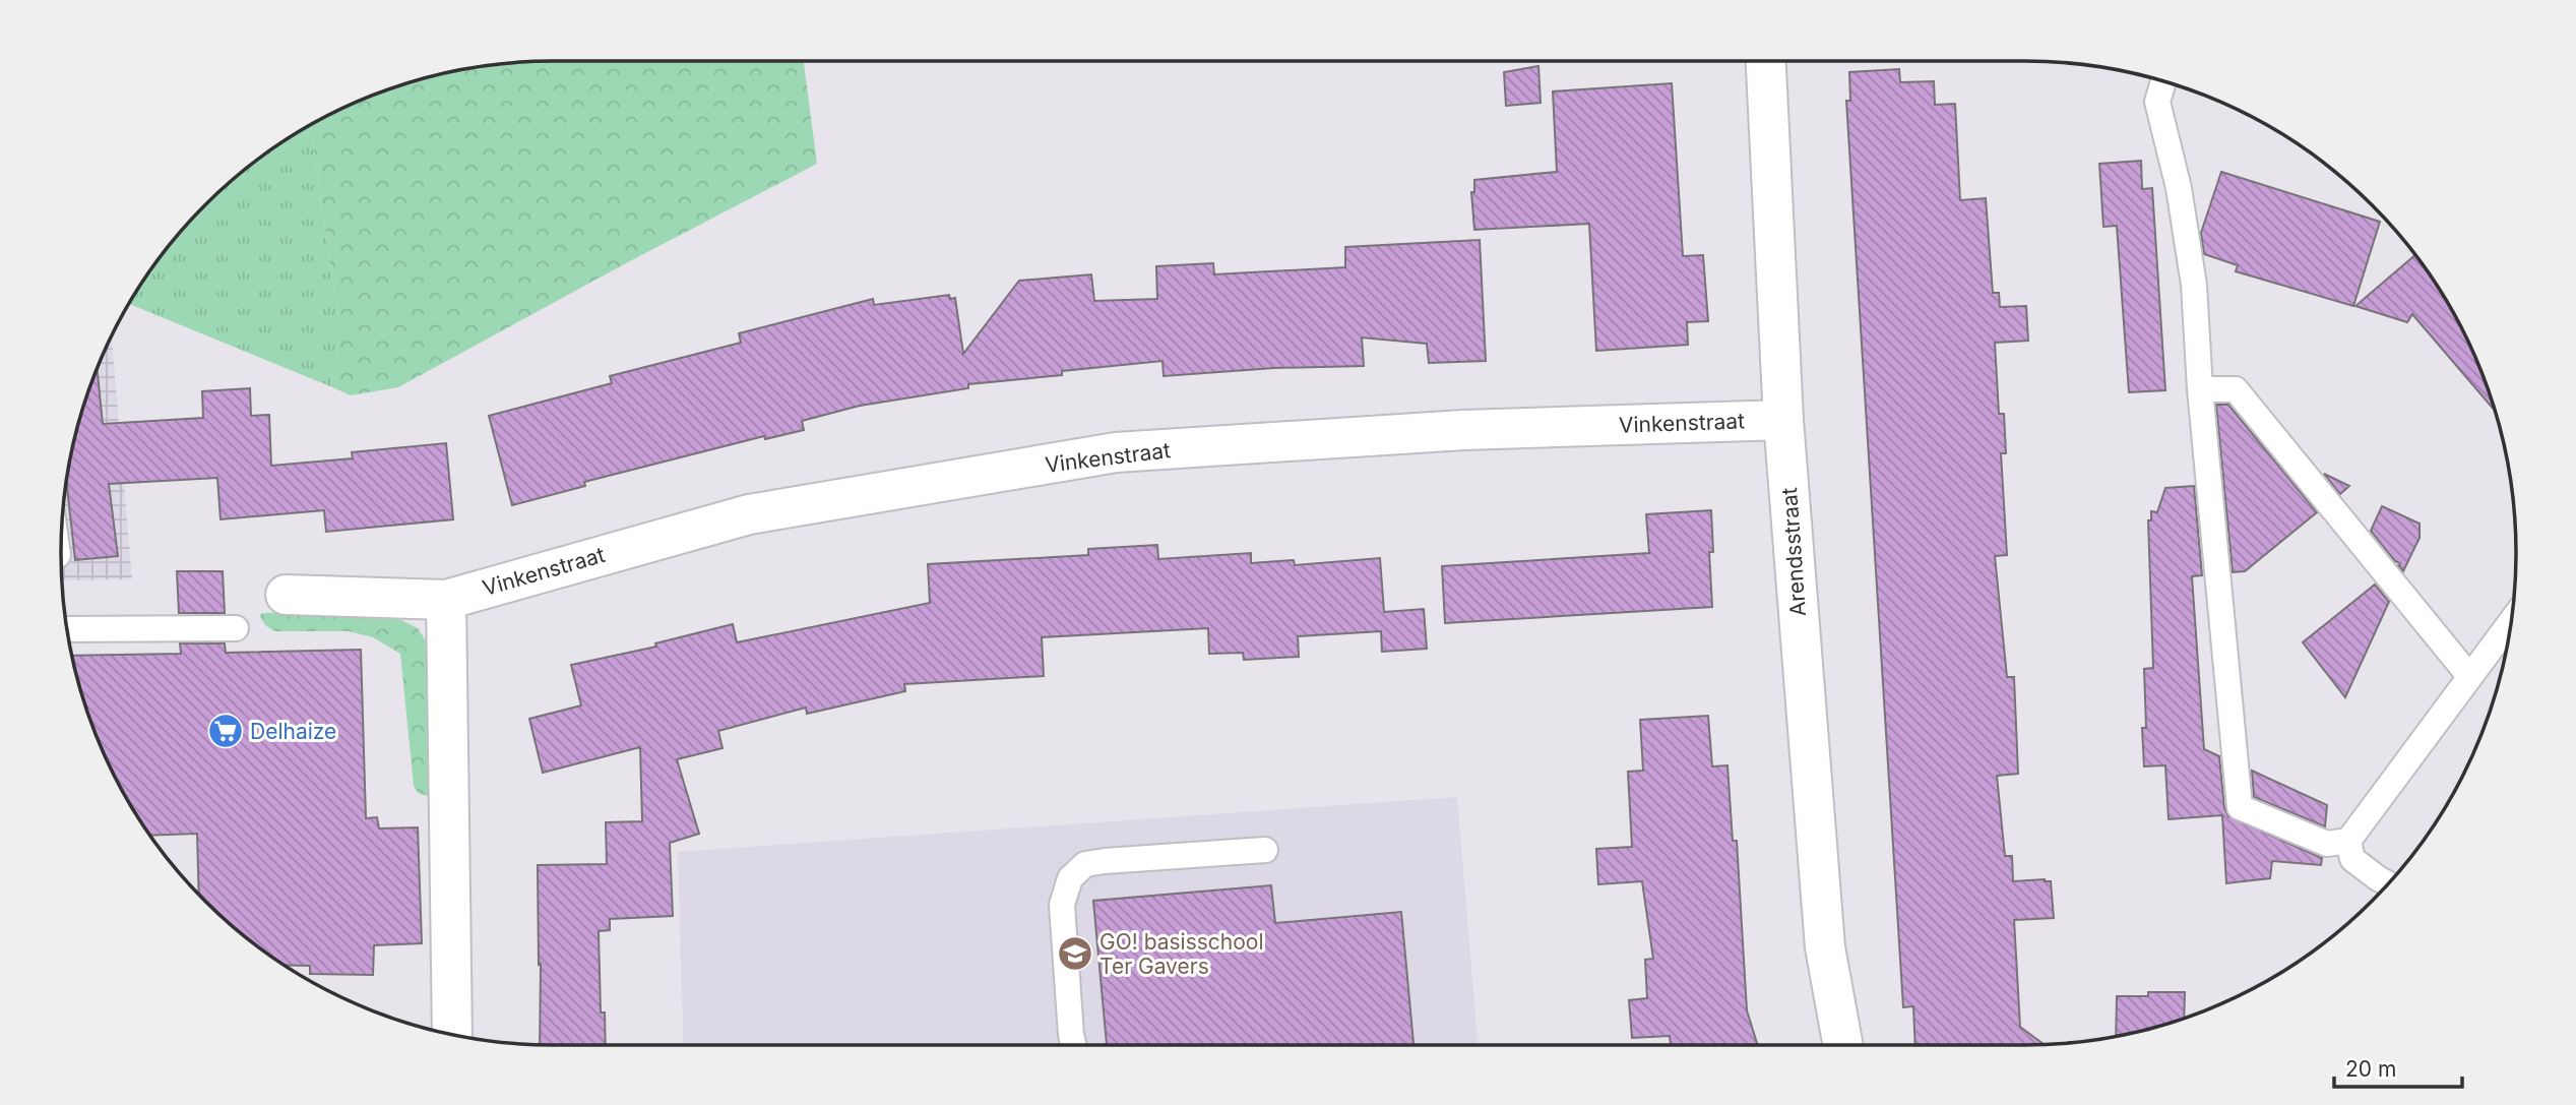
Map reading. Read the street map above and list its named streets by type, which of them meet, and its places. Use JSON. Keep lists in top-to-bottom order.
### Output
{
  "streets": {
    "street": ["Vinkenstraat", "Arendsstraat"]
  },
  "crossings": [
    ["Vinkenstraat", "Arendsstraat"]
  ],
  "places": {
    "supermarket": ["Delhaize"],
    "school or university": ["GO! basisschool Ter Gavers"]
  },
  "scale_bar": "20 m"
}
